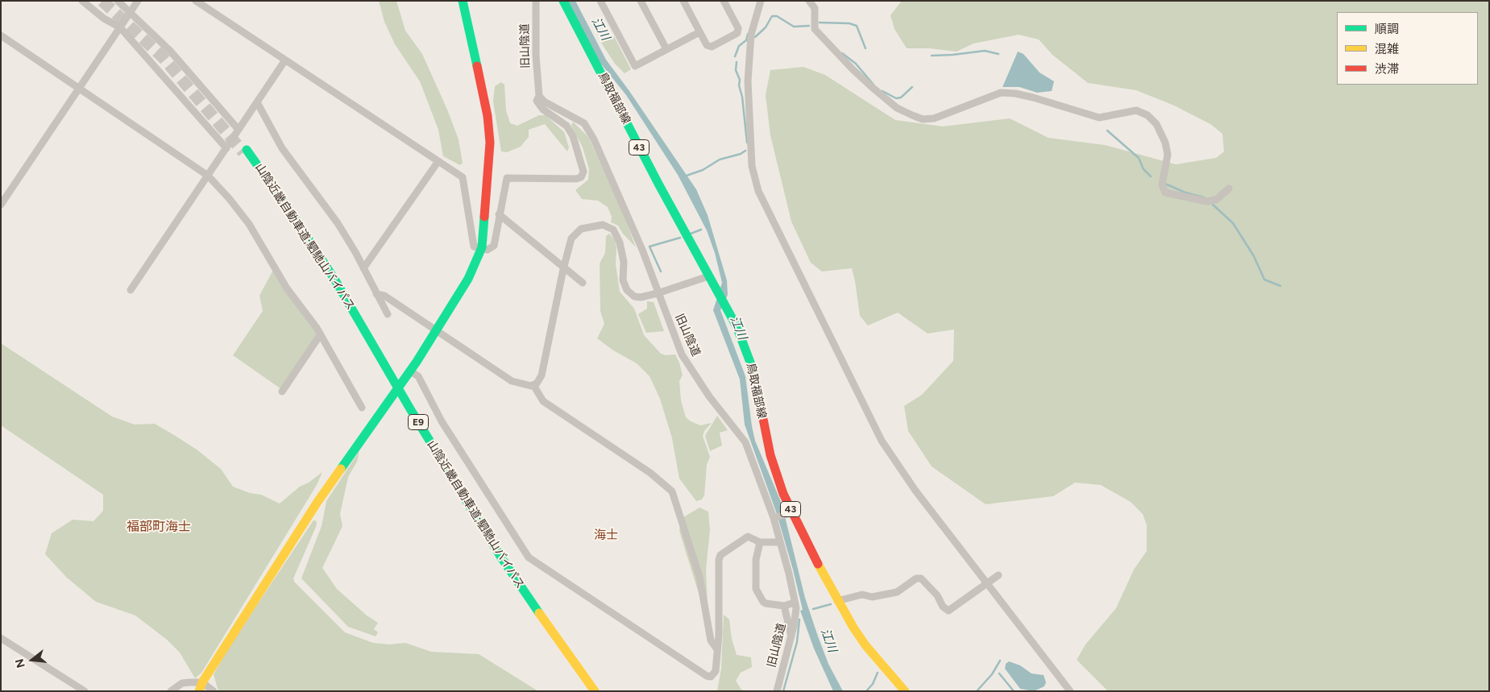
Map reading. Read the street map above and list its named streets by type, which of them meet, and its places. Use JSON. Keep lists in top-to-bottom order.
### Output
{
  "streets": {
    "main road": [
      "鳥取福部線",
      "43",
      "山陰近畿自動車道;駟馳山バイパス",
      "E9"
    ],
    "street": ["旧山陰道"]
  },
  "districts": ["福部町海士", "海士"],
  "water": ["江川"],
  "legend": ["順調", "混雑", "渋滞"],
  "north": "left"
}
